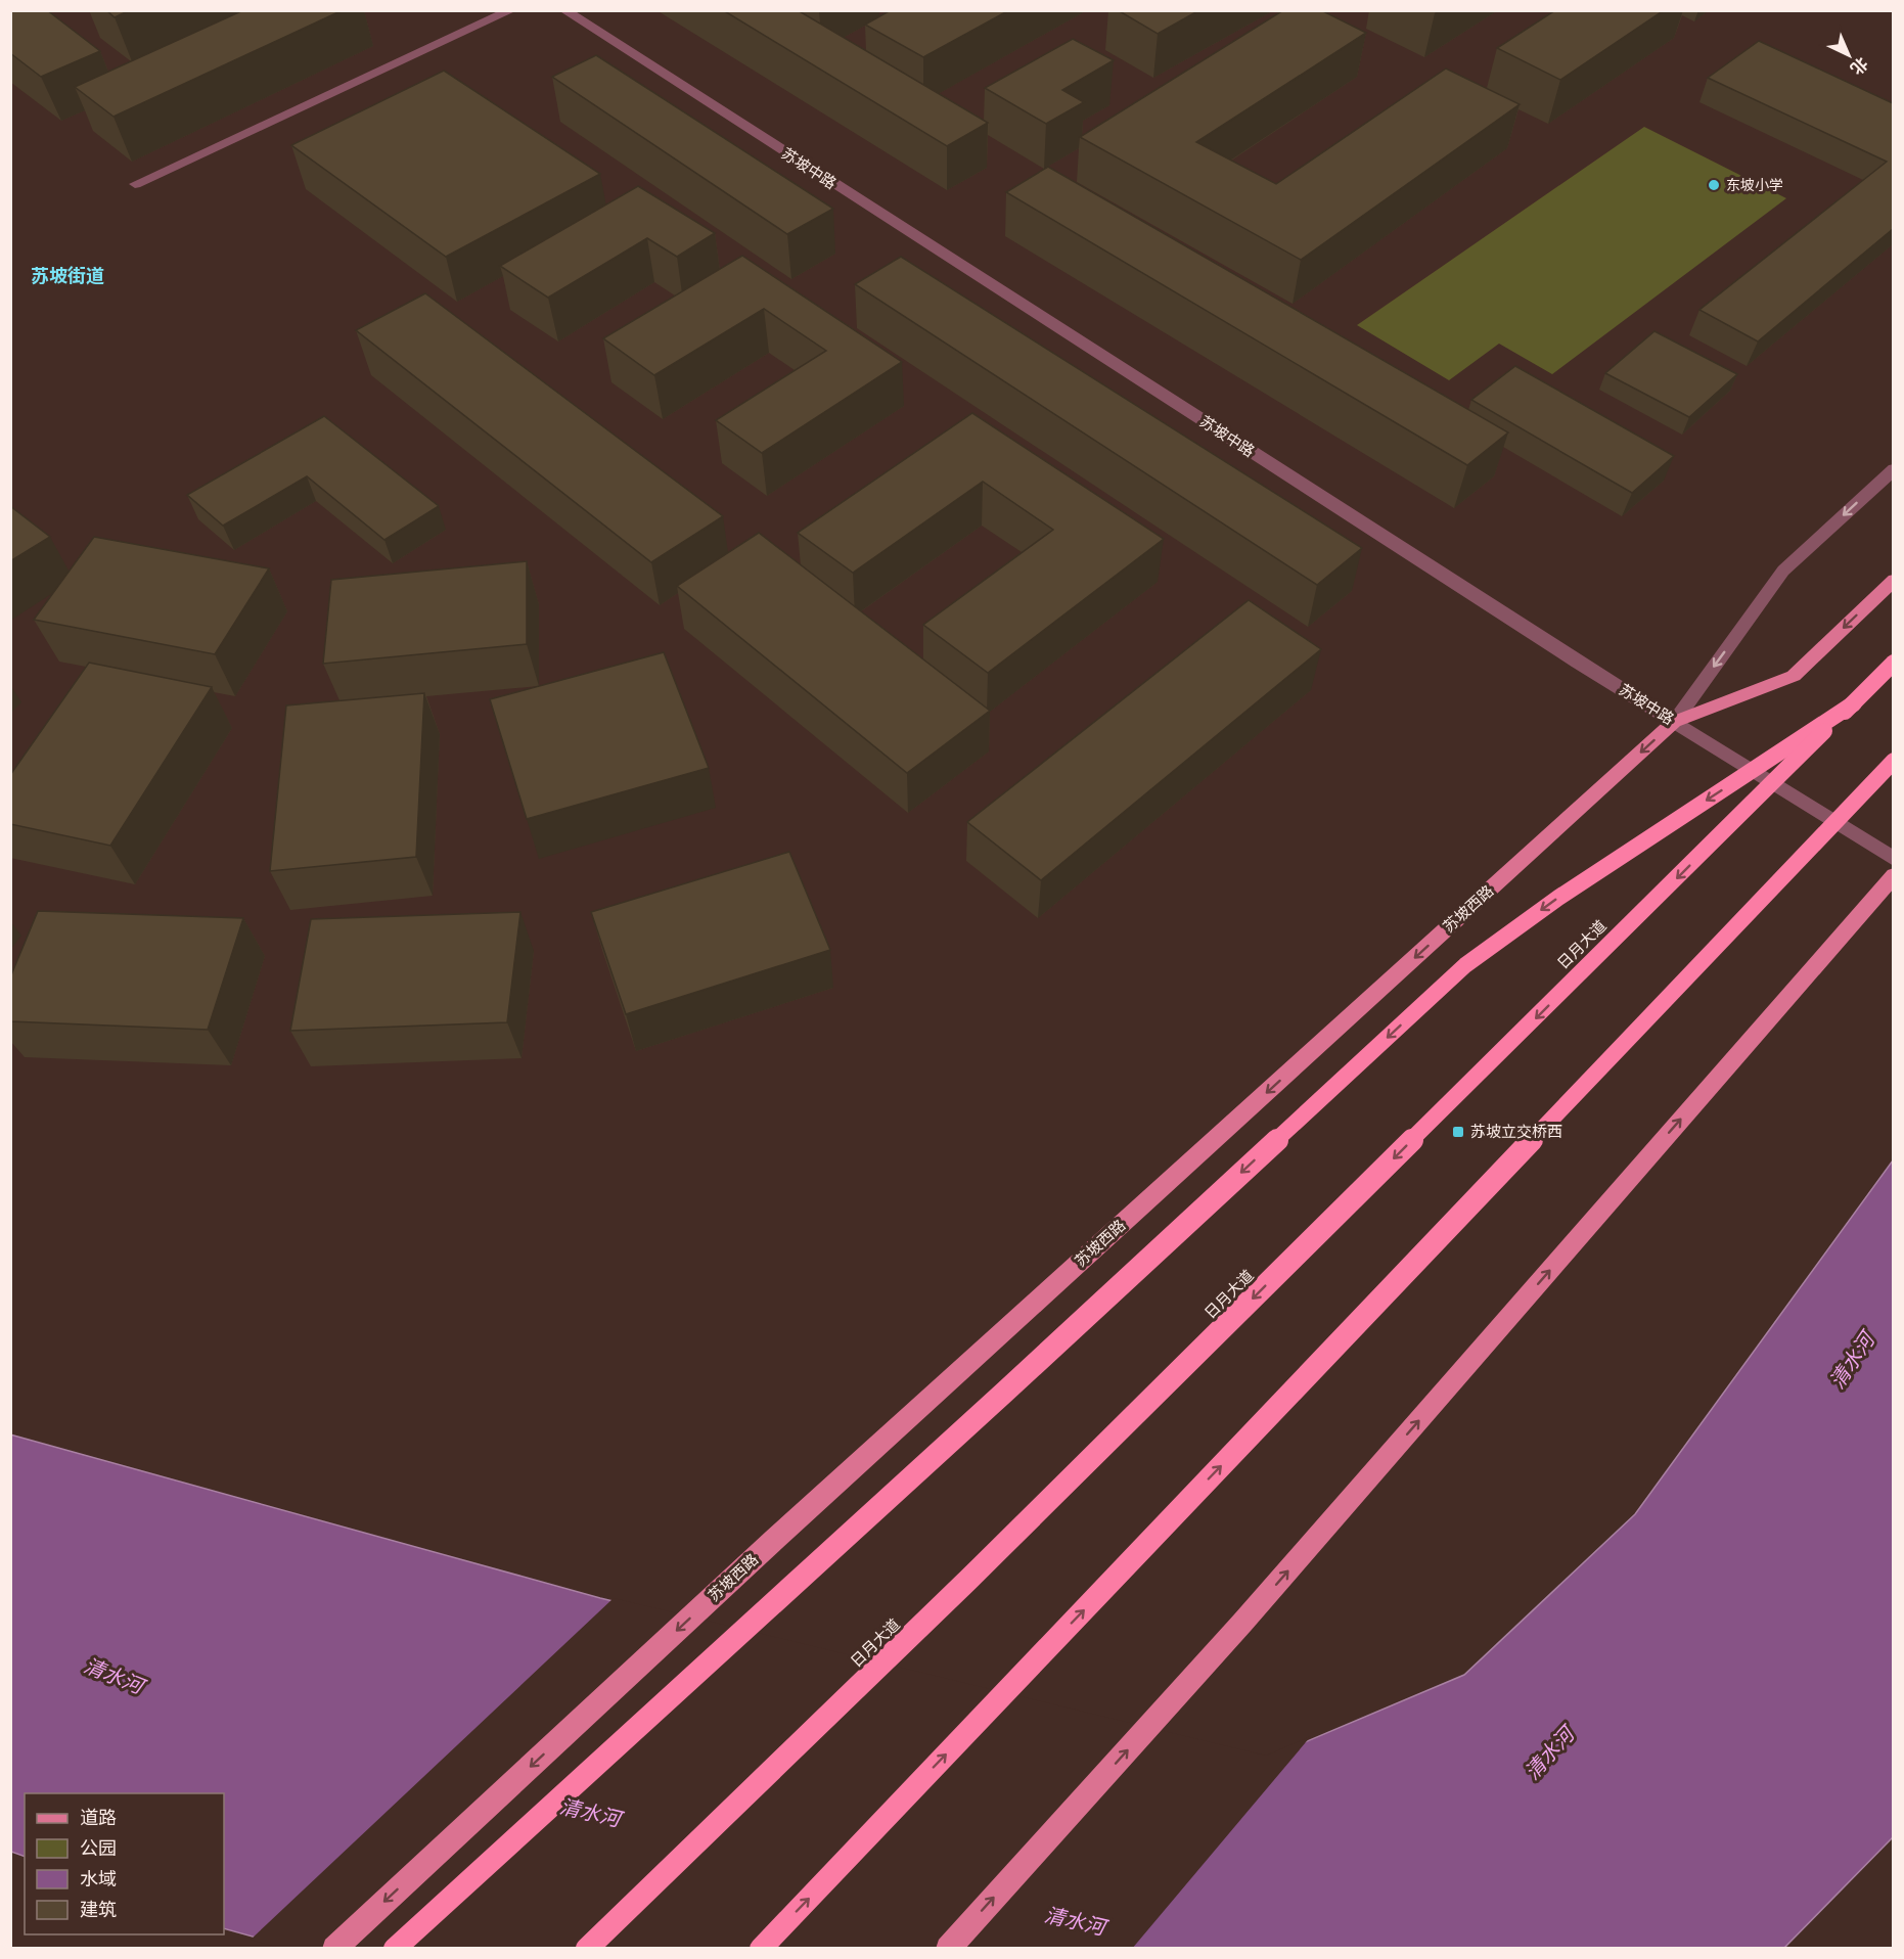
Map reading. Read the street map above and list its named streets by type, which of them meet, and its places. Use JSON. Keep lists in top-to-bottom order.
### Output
{
  "streets": {
    "highway": ["日月大道"],
    "main road": ["苏坡西路"],
    "street": ["苏坡中路"]
  },
  "crossings": [
    ["苏坡中路", "苏坡西路"]
  ],
  "one_way": ["苏坡西路"],
  "districts": ["苏坡街道"],
  "water": ["清水河"],
  "places": {
    "other": ["东坡小学"],
    "transit": ["苏坡立交桥西"]
  },
  "legend": [
    "道路",
    "公园",
    "水域",
    "建筑"
  ],
  "north": "bottom right"
}
